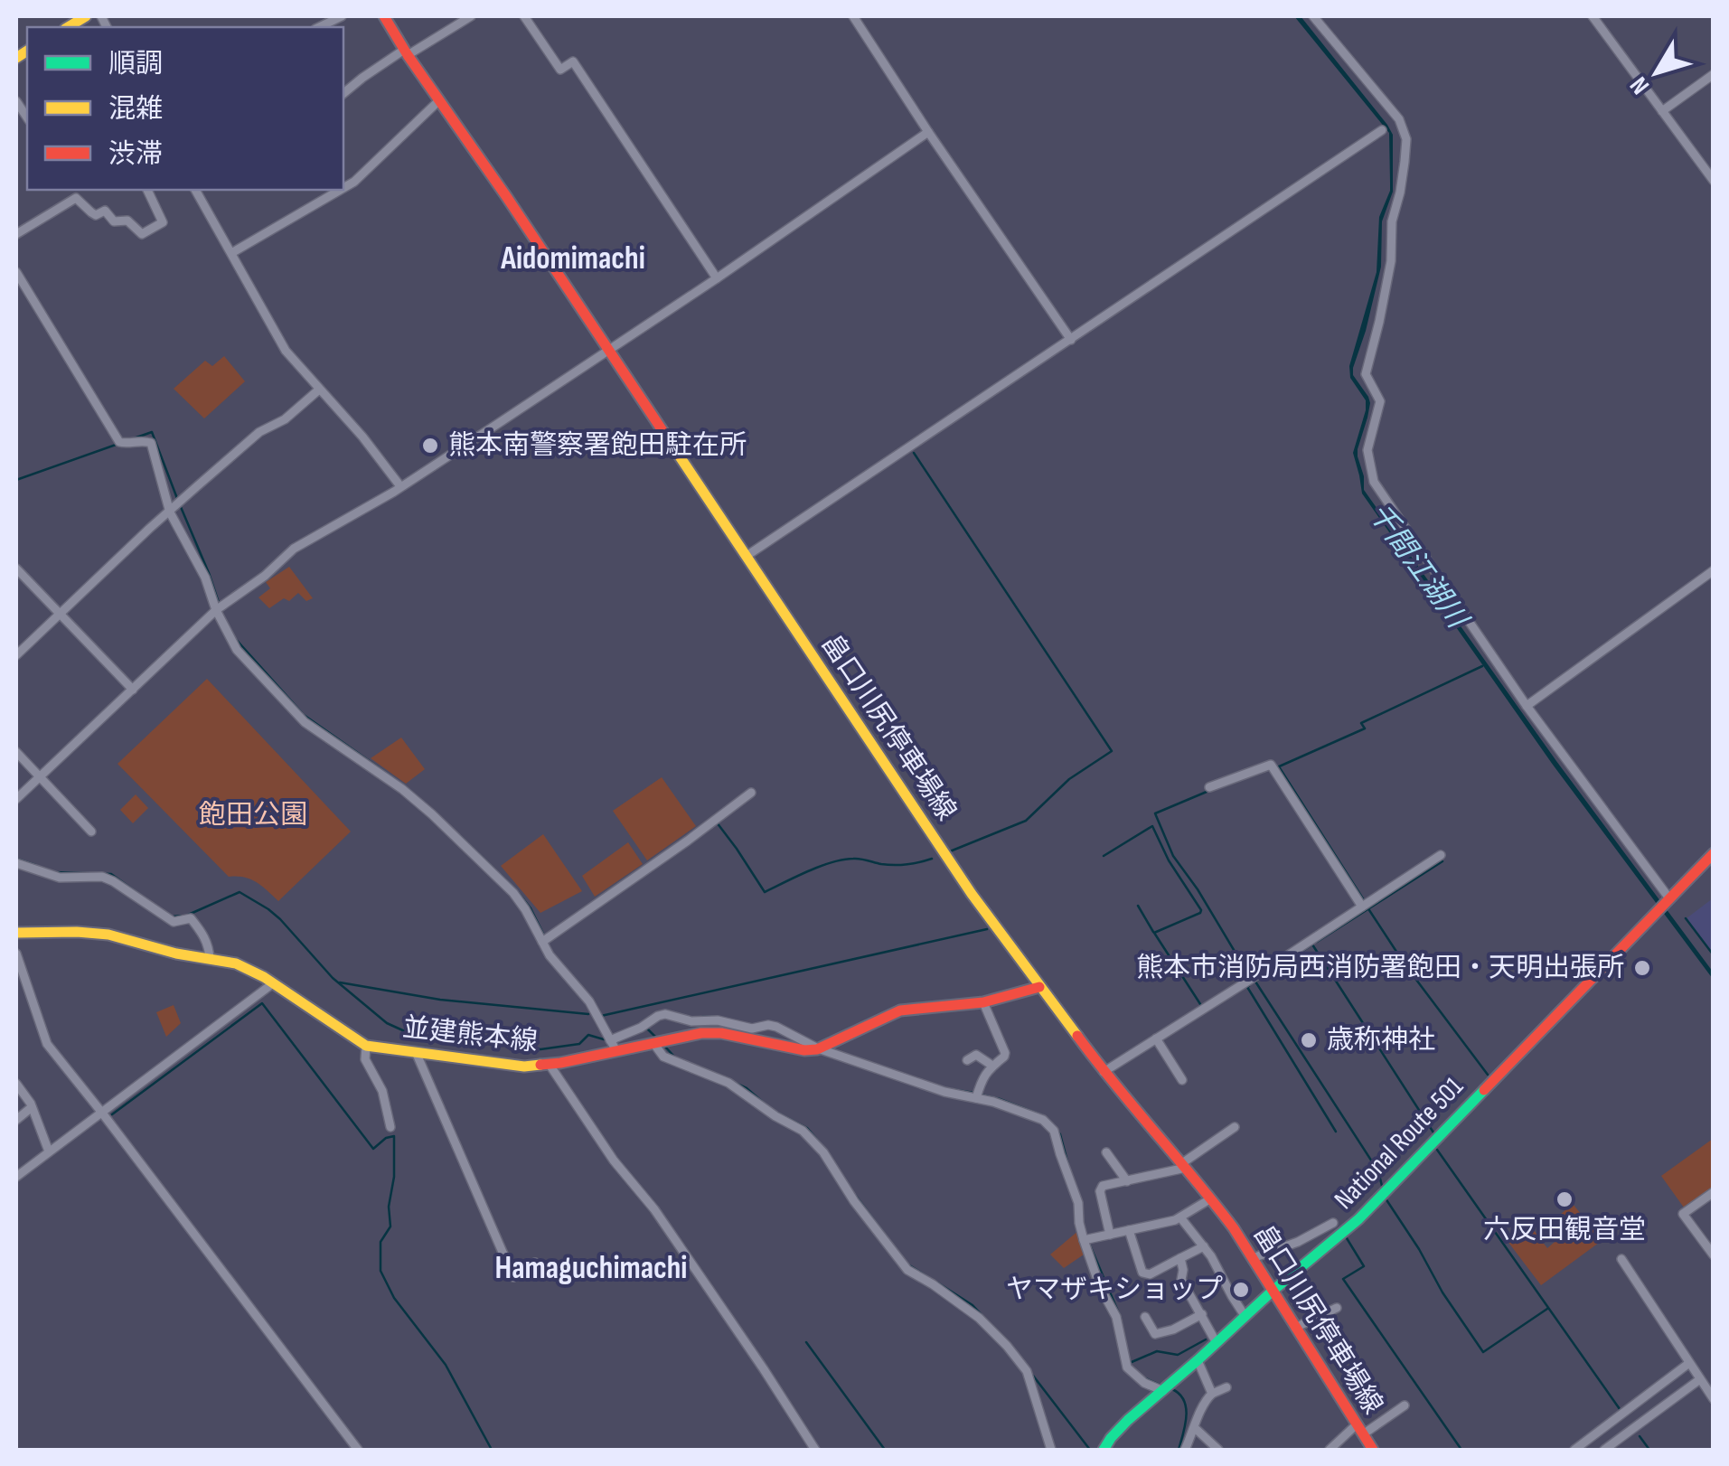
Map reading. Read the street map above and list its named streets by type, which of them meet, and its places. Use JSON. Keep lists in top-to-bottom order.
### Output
{
  "streets": {
    "main road": ["畠口川尻停車場線", "並建熊本線", "National Route 501"]
  },
  "crossings": [
    ["畠口川尻停車場線", "並建熊本線"],
    ["畠口川尻停車場線", "National Route 501"]
  ],
  "districts": ["Aidomimachi", "Hamaguchimachi"],
  "water": ["千間江湖川"],
  "parks": ["飽田公園"],
  "places": [
    "熊本南警察署飽田駐在所",
    "熊本市消防局西消防署飽田・天明出張所",
    "歳称神社",
    "六反田観音堂",
    "ヤマザキショップ"
  ],
  "legend": ["順調", "混雑", "渋滞"],
  "north": "bottom left"
}
